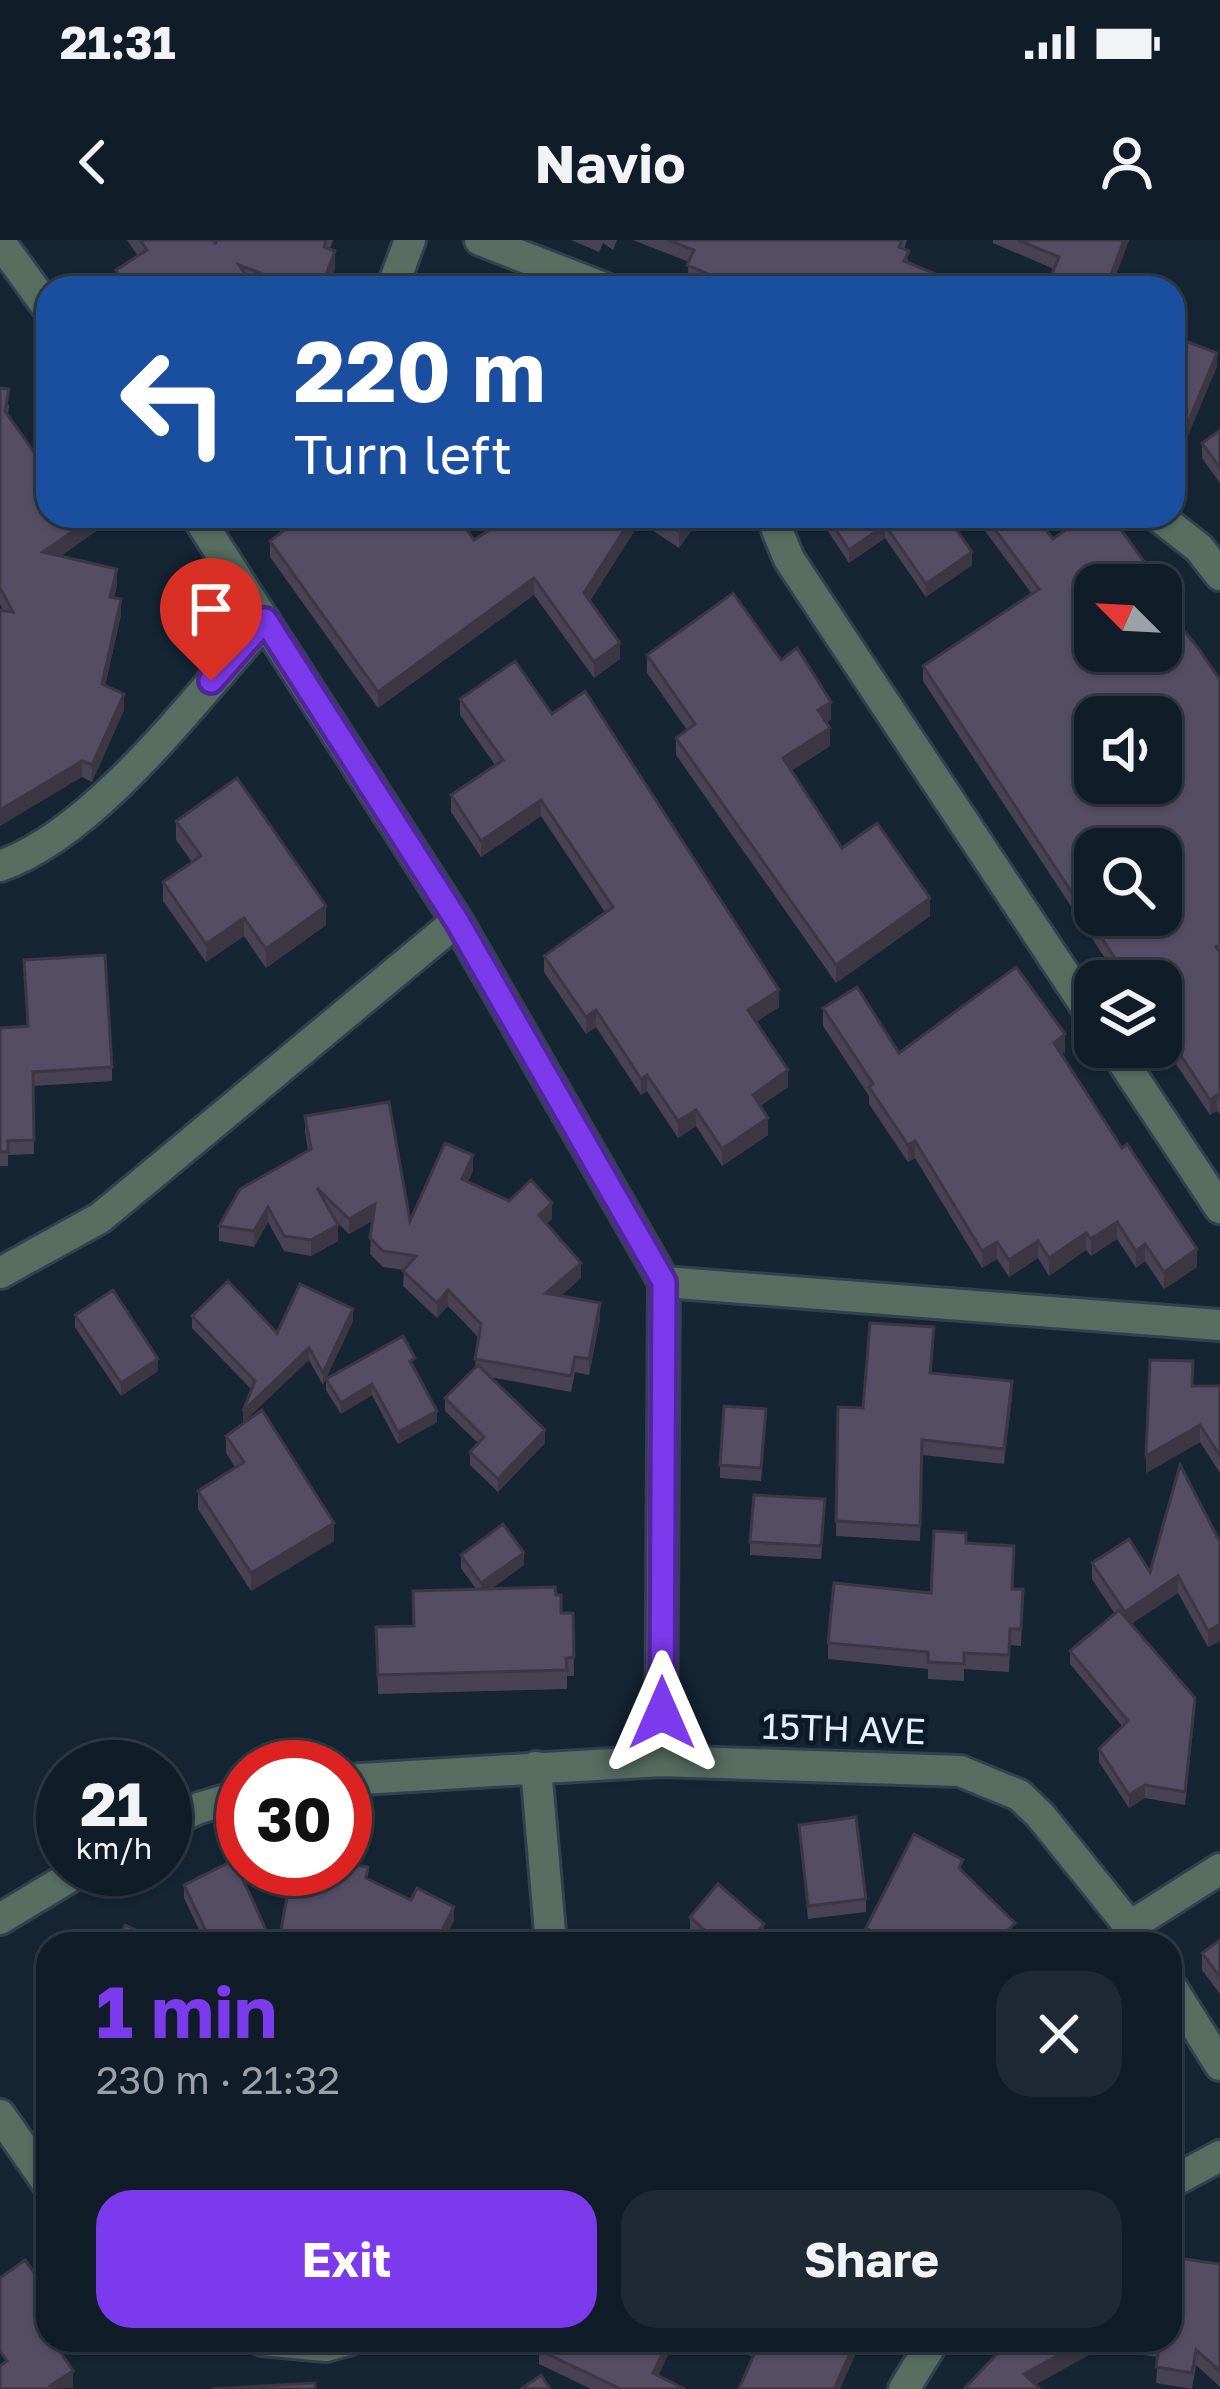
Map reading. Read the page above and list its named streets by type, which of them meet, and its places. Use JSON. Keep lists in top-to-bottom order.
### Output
{
  "streets": {
    "street": ["15TH AVE"]
  },
  "north": "top left",
  "page": {
    "status": "21:31",
    "header": "Navio",
    "turn": ["220 m", "Turn left"],
    "speed": "21 km/h",
    "limit": "30",
    "heading": ["1 min", "230 m · 21:32"],
    "buttons": ["Exit", "Share"]
  }
}
